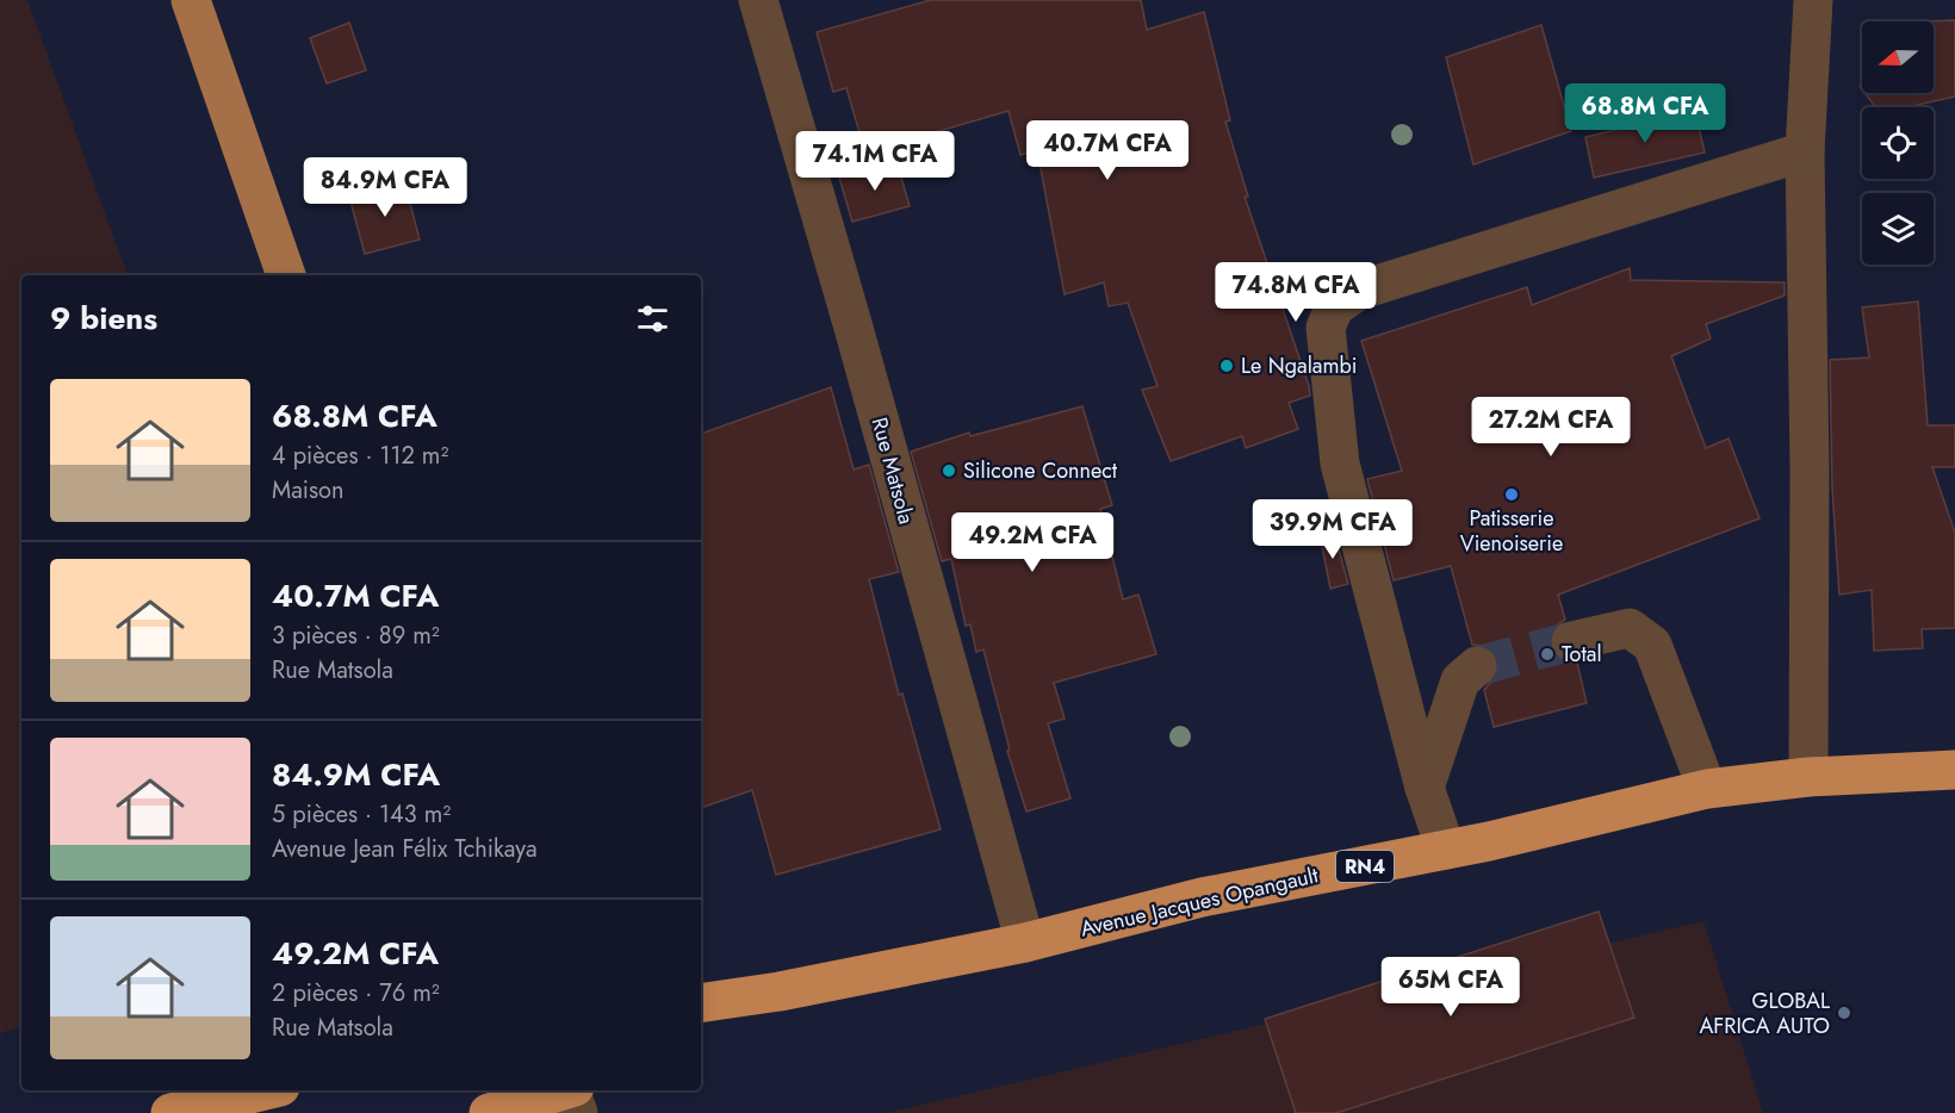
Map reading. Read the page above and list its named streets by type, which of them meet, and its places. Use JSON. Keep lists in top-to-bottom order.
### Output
{
  "streets": {
    "highway": ["RN4", "Avenue Jacques Opangault"],
    "street": ["Rue Matsola"]
  },
  "crossings": [
    ["Rue Matsola", "Avenue Jacques Opangault"],
    ["RN4", "Avenue Jacques Opangault"]
  ],
  "places": [
    "Le Ngalambi",
    "Silicone Connect",
    "Patisserie Vienoiserie",
    "Total",
    "GLOBAL AFRICA AUTO"
  ],
  "north": "left",
  "page": {
    "price": [
      "68.8M CFA",
      "40.7M CFA",
      "74.1M CFA",
      "84.9M CFA",
      "74.8M CFA",
      "27.2M CFA",
      "39.9M CFA",
      "49.2M CFA",
      "65M CFA"
    ],
    "heading": "9 biens",
    "list": [
      {
        "name": "68.8M CFA",
        "note": "4 pièces · 112 m² · Maison"
      },
      {
        "name": "40.7M CFA",
        "note": "3 pièces · 89 m² · Rue Matsola"
      },
      {
        "name": "84.9M CFA",
        "note": "5 pièces · 143 m² · Avenue Jean Félix Tchikaya"
      },
      {
        "name": "49.2M CFA",
        "note": "2 pièces · 76 m² · Rue Matsola"
      }
    ]
  }
}
